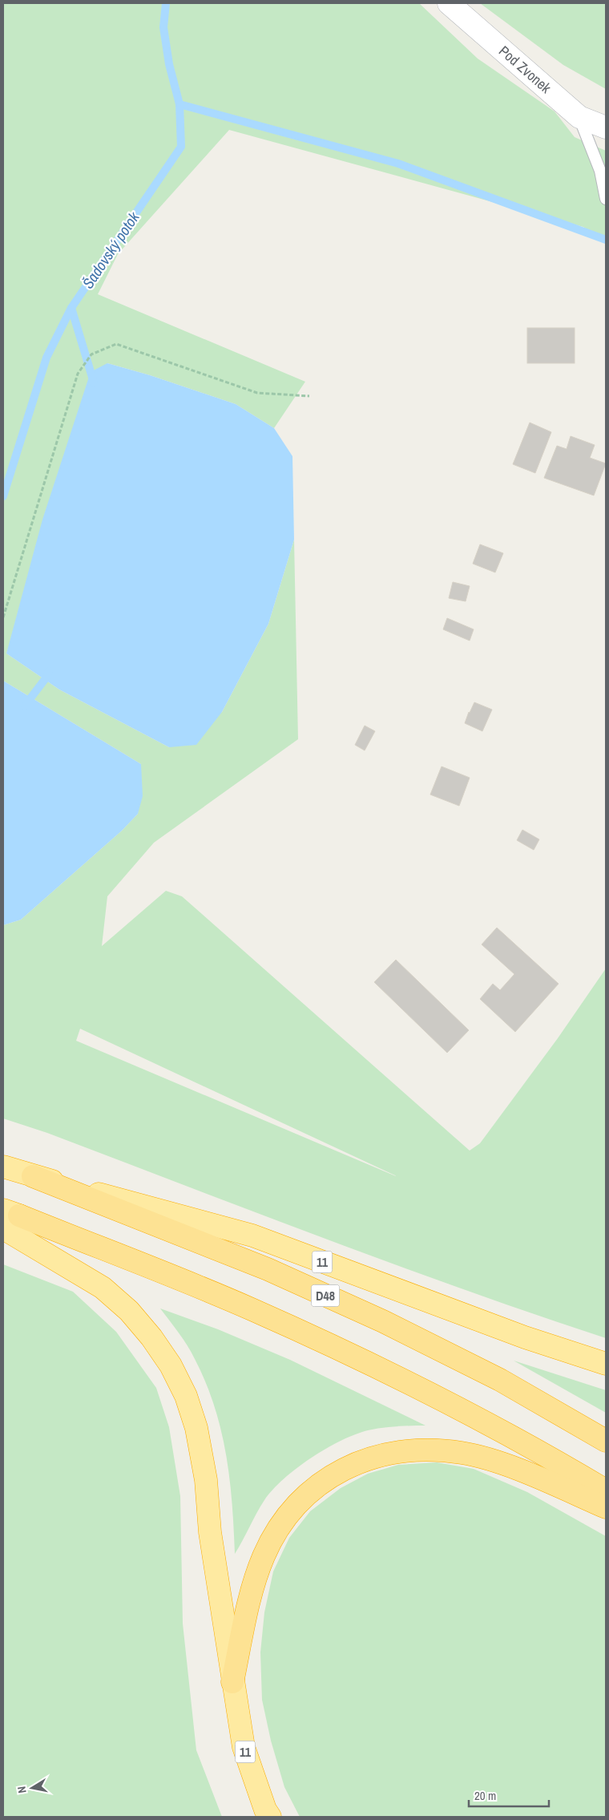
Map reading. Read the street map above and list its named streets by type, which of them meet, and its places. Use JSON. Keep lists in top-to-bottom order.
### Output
{
  "streets": {
    "highway": ["11", "D48"],
    "street": ["Pod Zvonek"]
  },
  "crossings": [
    ["11", "D48"]
  ],
  "water": ["Šadovský potok"],
  "scale_bar": "20 m",
  "north": "left"
}
